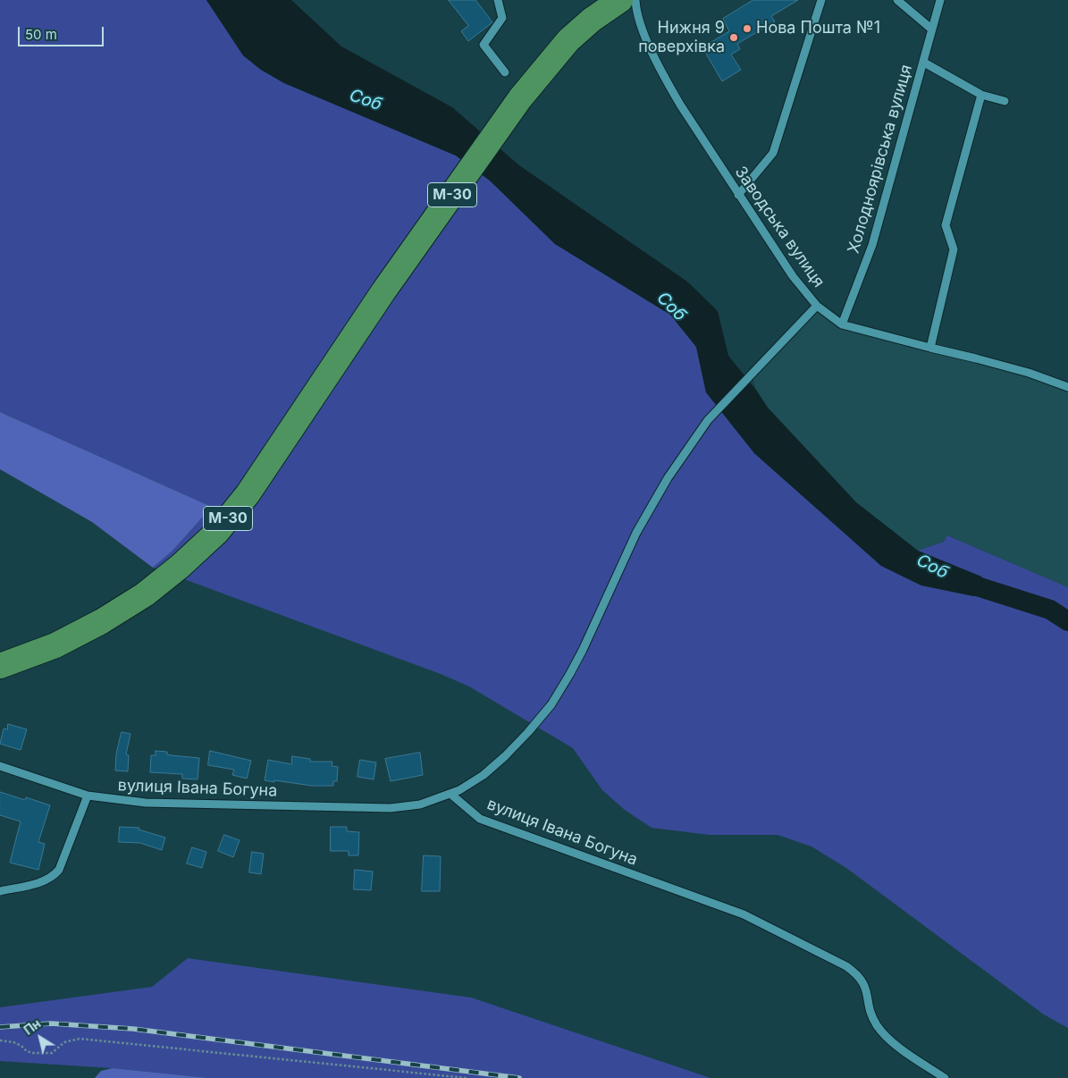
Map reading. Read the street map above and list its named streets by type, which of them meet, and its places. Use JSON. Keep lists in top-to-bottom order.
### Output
{
  "streets": {
    "highway": ["М-30"],
    "street": ["Холодноярівська вулиця", "Заводська вулиця", "вулиця Івана Богуна"]
  },
  "crossings": [
    ["Холодноярівська вулиця", "Заводська вулиця"]
  ],
  "water": ["Соб"],
  "places": ["Нова Пошта №1", "Нижня 9 поверхівка"],
  "scale_bar": "50 m",
  "north": "top left"
}
